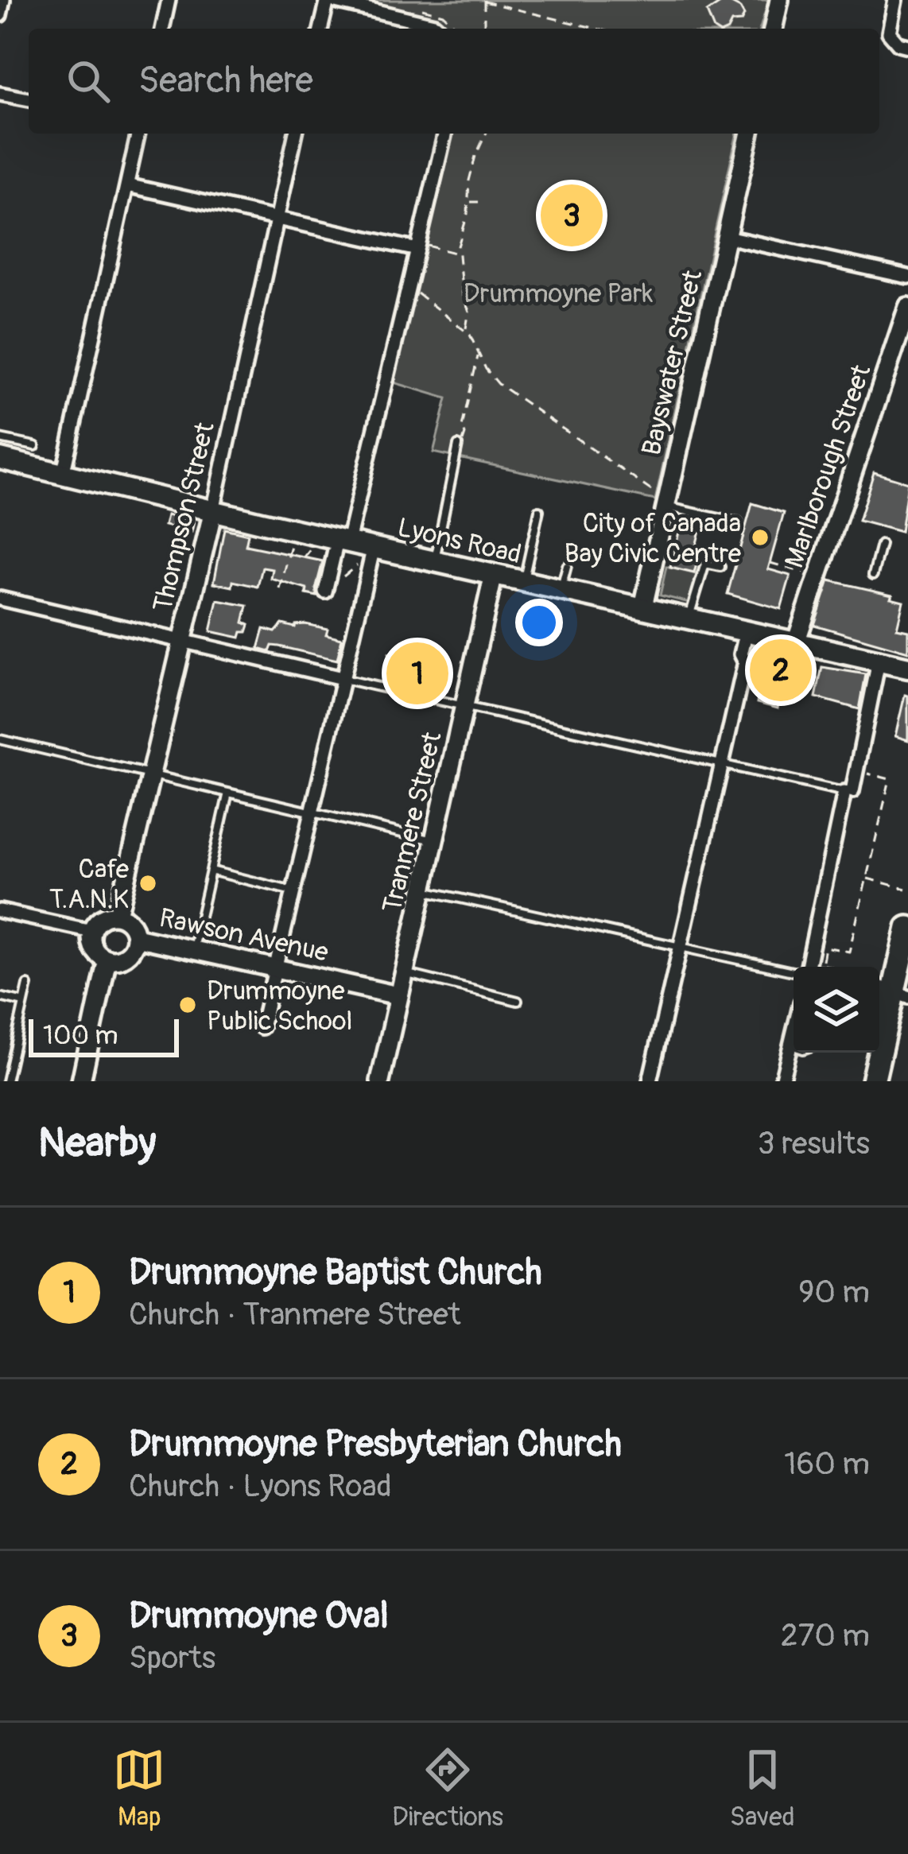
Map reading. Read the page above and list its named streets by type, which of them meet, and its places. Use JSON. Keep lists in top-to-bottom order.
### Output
{
  "streets": {
    "main road": ["Lyons Road"],
    "street": [
      "Bayswater Street",
      "Marlborough Street",
      "Thompson Street",
      "Tranmere Street",
      "Rawson Avenue"
    ]
  },
  "crossings": [
    ["Bayswater Street", "Lyons Road"],
    ["Marlborough Street", "Lyons Road"],
    ["Thompson Street", "Lyons Road"],
    ["Thompson Street", "Rawson Avenue"],
    ["Lyons Road", "Tranmere Street"],
    ["Tranmere Street", "Rawson Avenue"]
  ],
  "parks": ["Drummoyne Park"],
  "places": ["City of Canada Bay Civic Centre", "Cafe T.A.N.K", "Drummoyne Public School"],
  "scale_bar": "100 m",
  "page": {
    "search": "Search here",
    "pins": ["3", "2", "1"],
    "scale": "100 m",
    "heading": ["Nearby", "3 results"],
    "list": [
      {
        "mark": "1",
        "name": "Drummoyne Baptist Church",
        "note": "Church · Tranmere Street",
        "value": "90 m"
      },
      {
        "mark": "2",
        "name": "Drummoyne Presbyterian Church",
        "note": "Church · Lyons Road",
        "value": "160 m"
      },
      {
        "mark": "3",
        "name": "Drummoyne Oval",
        "note": "Sports",
        "value": "270 m"
      }
    ],
    "nav": ["Map", "Directions", "Saved"]
  }
}
